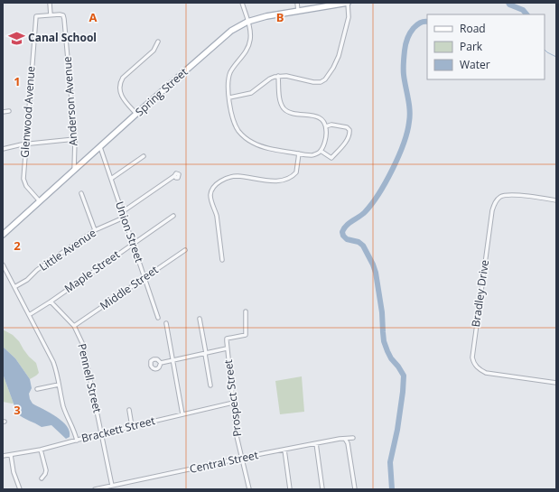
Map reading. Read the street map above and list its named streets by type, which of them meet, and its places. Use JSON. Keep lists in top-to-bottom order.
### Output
{
  "streets": {
    "main road": ["Spring Street"],
    "street": [
      "Anderson Avenue",
      "Glenwood Avenue",
      "Union Street",
      "Little Avenue",
      "Maple Street",
      "Middle Street",
      "Bradley Drive",
      "Pennell Street",
      "Prospect Street",
      "Brackett Street",
      "Central Street"
    ]
  },
  "crossings": [
    ["Spring Street", "Anderson Avenue"],
    ["Spring Street", "Glenwood Avenue"],
    ["Spring Street", "Union Street"],
    ["Anderson Avenue", "Glenwood Avenue"],
    ["Union Street", "Little Avenue"],
    ["Union Street", "Maple Street"],
    ["Union Street", "Middle Street"],
    ["Maple Street", "Pennell Street"],
    ["Middle Street", "Pennell Street"],
    ["Pennell Street", "Brackett Street"],
    ["Pennell Street", "Central Street"],
    ["Prospect Street", "Brackett Street"],
    ["Prospect Street", "Central Street"]
  ],
  "places": {
    "school or university": ["Canal School"]
  },
  "legend": ["Road", "Park", "Water"],
  "grid": {
    "columns": ["A", "B"],
    "rows": ["1", "2", "3"]
  }
}
